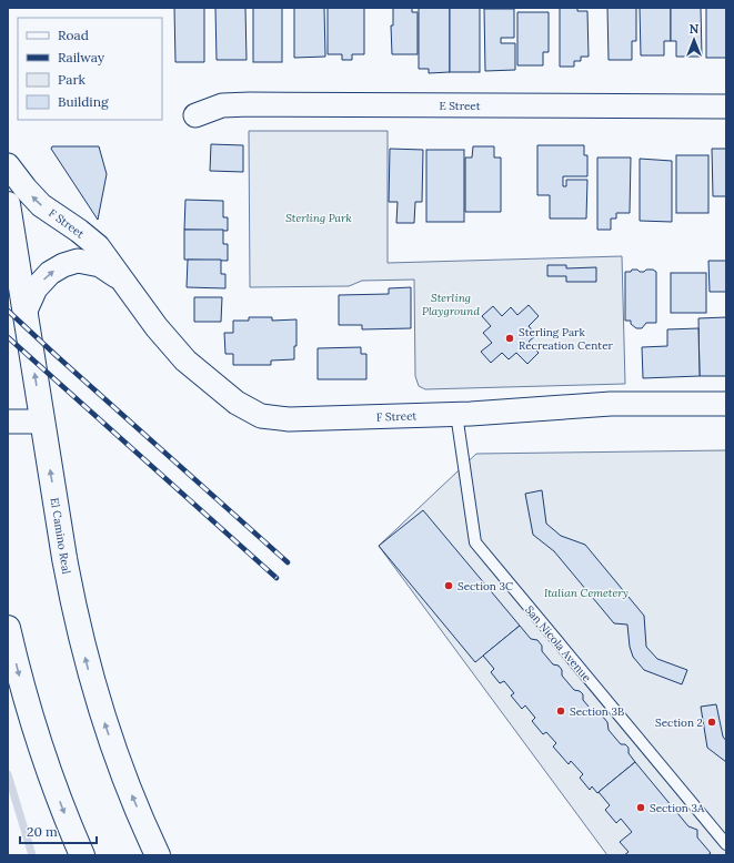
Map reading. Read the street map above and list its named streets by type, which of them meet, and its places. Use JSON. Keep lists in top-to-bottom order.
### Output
{
  "streets": {
    "main road": ["El Camino Real"],
    "street": ["E Street", "F Street"],
    "lane": ["San Nicola Avenue"]
  },
  "crossings": [
    ["F Street", "El Camino Real"],
    ["F Street", "San Nicola Avenue"]
  ],
  "parks": ["Sterling Park", "Sterling Playground", "Italian Cemetery"],
  "places": [
    "Sterling Park Recreation Center",
    "Section 3C",
    "Section 3B",
    "Section 2",
    "Section 3A"
  ],
  "legend": [
    "Road",
    "Railway",
    "Park",
    "Building"
  ],
  "scale_bar": "20 m",
  "north": "top"
}
